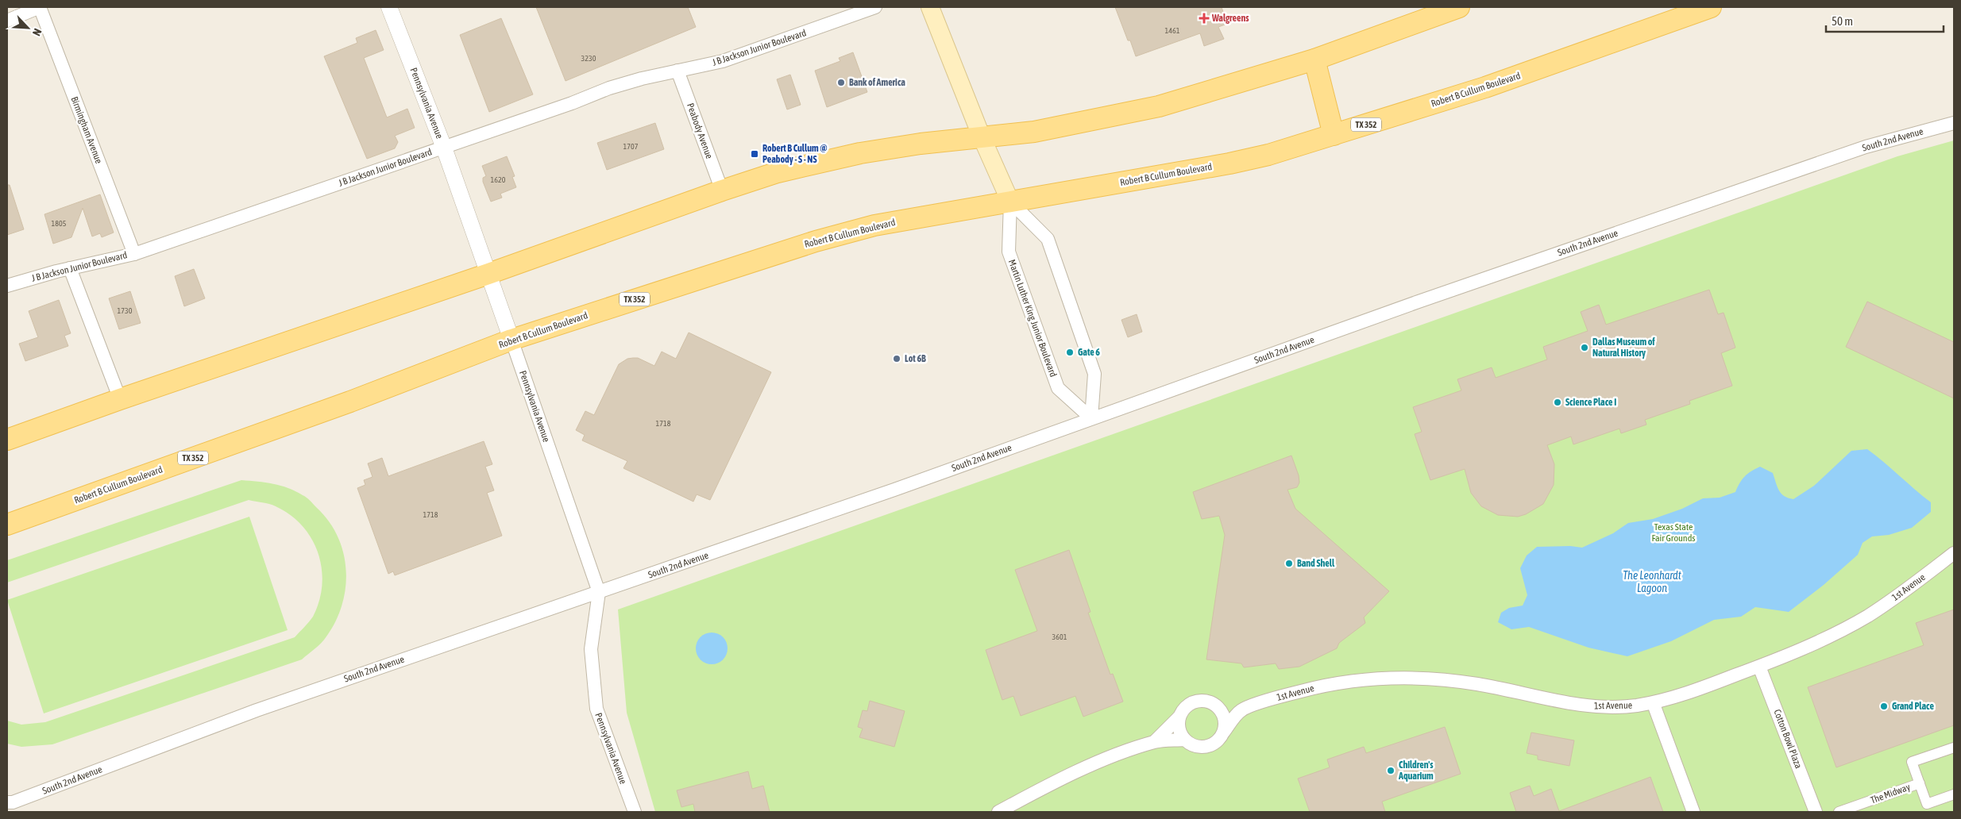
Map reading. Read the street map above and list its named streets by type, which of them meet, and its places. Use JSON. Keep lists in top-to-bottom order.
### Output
{
  "streets": {
    "main road": ["Robert B Cullum Boulevard", "TX 352", "Martin Luther King Junior Boulevard"],
    "street": [
      "J B Jackson Junior Boulevard",
      "Pennsylvania Avenue",
      "Birmingham Avenue",
      "Peabody Avenue",
      "South 2nd Avenue",
      "1st Avenue",
      "Cotton Bowl Plaza",
      "The Midway"
    ]
  },
  "crossings": [
    ["J B Jackson Junior Boulevard", "Pennsylvania Avenue"],
    ["J B Jackson Junior Boulevard", "Birmingham Avenue"],
    ["J B Jackson Junior Boulevard", "Peabody Avenue"],
    ["Robert B Cullum Boulevard", "Pennsylvania Avenue"],
    ["Robert B Cullum Boulevard", "Martin Luther King Junior Boulevard"],
    ["Pennsylvania Avenue", "South 2nd Avenue"],
    ["South 2nd Avenue", "Martin Luther King Junior Boulevard"],
    ["1st Avenue", "Cotton Bowl Plaza"]
  ],
  "water": ["The Leonhardt Lagoon"],
  "parks": ["Texas State Fair Grounds"],
  "places": {
    "health": ["Walgreens"],
    "other": [
      "Bank of America",
      "Dallas Museum of Natural History",
      "Gate 6",
      "Lot 6B",
      "Science Place I",
      "Band Shell",
      "Grand Place",
      "Children's Aquarium"
    ],
    "transit": ["Robert B Cullum @ Peabody - S - NS"]
  },
  "house_numbers": [
    "1461",
    "3230",
    "1707",
    "1620",
    "1805",
    "1730",
    "1718",
    "1718",
    "3601"
  ],
  "scale_bar": "50 m",
  "north": "bottom right"
}
